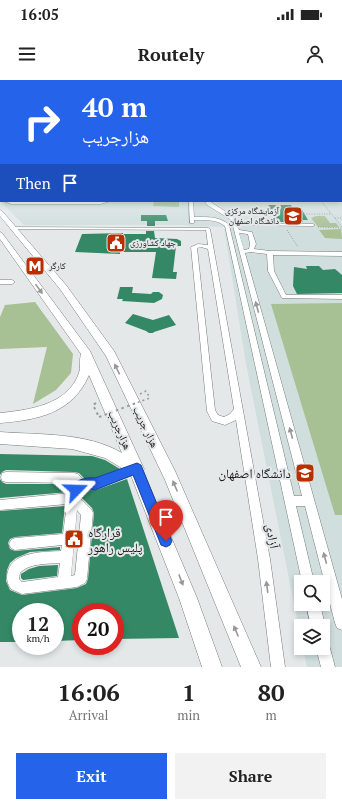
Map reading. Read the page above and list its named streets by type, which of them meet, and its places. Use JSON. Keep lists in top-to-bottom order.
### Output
{
  "streets": {
    "main road": ["هزار جریب", "هزارجریب"],
    "street": ["آزادی"]
  },
  "one_way": ["هزار جریب", "هزارجریب"],
  "places": {
    "school or university": ["آزمایشگاه مرکزی دانشگاه اصفهان", "دانشگاه اصفهان"],
    "public building": ["جهاد کشاورزی", "قرارگاه پلیس راهور"],
    "metro station": ["کارگر"]
  },
  "page": {
    "status": "16:05",
    "header": "Routely",
    "turn": ["40 m", "هزارجریب"],
    "then": "Then",
    "speed": "12 km/h",
    "limit": "20",
    "eta": [
      "16:06",
      "Arrival",
      "1",
      "min",
      "80",
      "m"
    ],
    "buttons": ["Exit", "Share"]
  }
}
